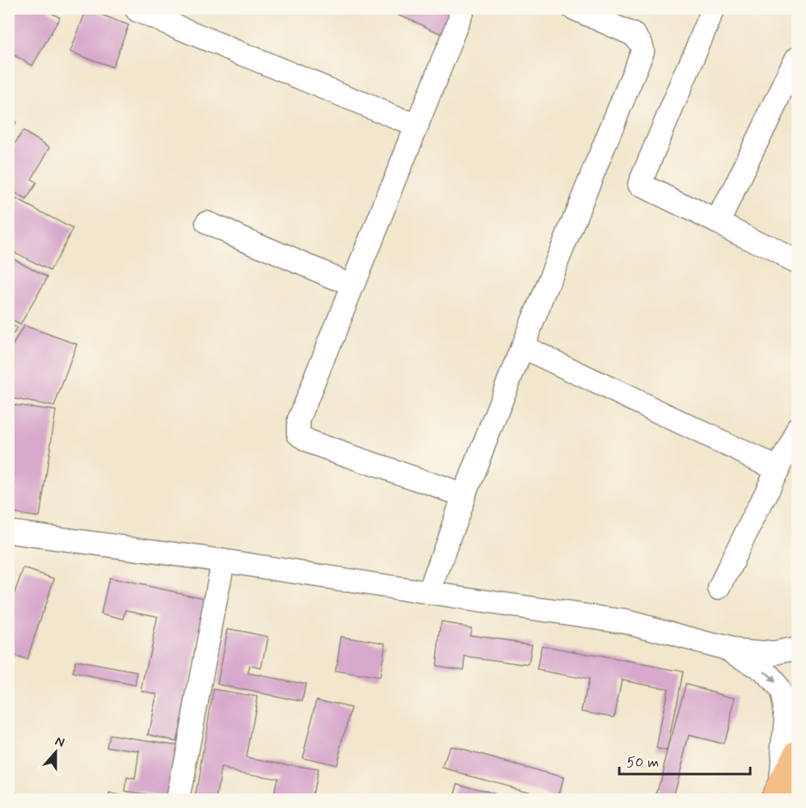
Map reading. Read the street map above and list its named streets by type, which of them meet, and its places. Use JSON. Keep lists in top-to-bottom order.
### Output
{
  "scale_bar": "50 m",
  "north": "top"
}
